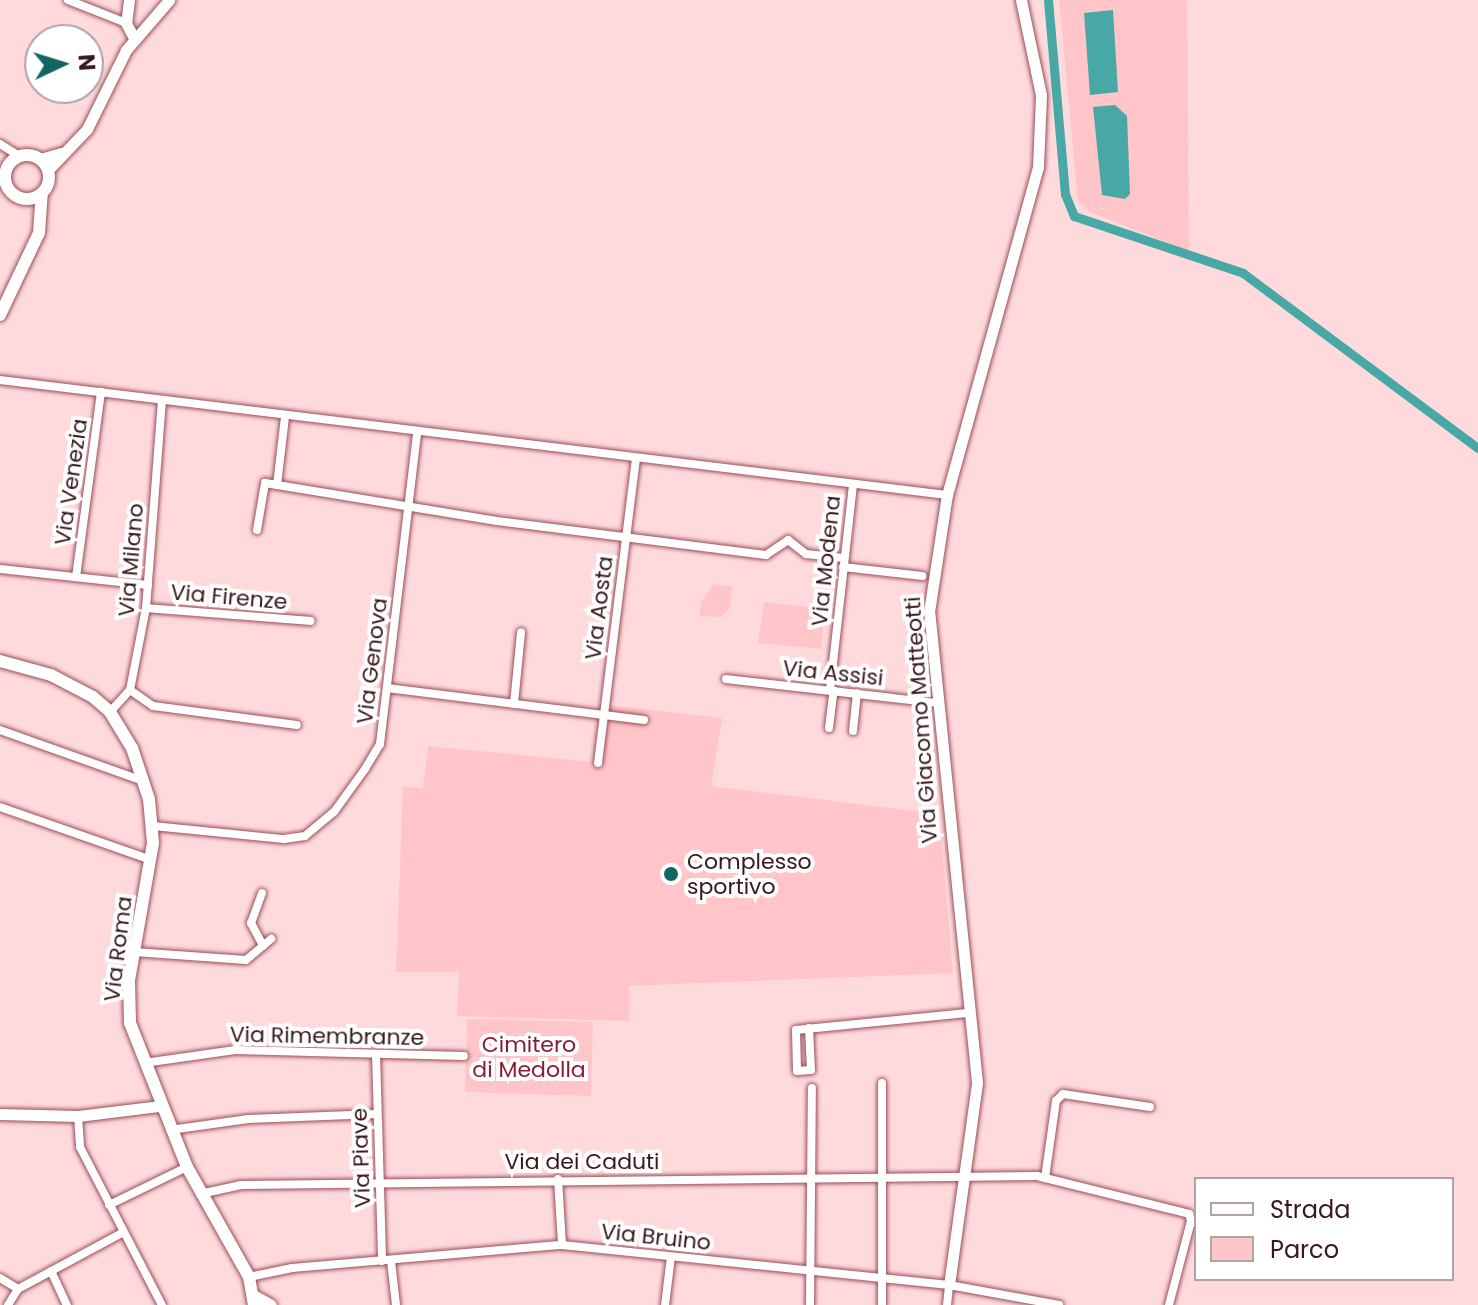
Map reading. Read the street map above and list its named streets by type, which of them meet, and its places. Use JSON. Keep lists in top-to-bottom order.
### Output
{
  "streets": {
    "main road": ["Via Roma"],
    "street": [
      "Via Venezia",
      "Via Milano",
      "Via Modena",
      "Via Firenze",
      "Via Aosta",
      "Via Genova",
      "Via Assisi",
      "Via Giacomo Matteotti",
      "Via Rimembranze",
      "Via Piave",
      "Via dei Caduti",
      "Via Bruino"
    ]
  },
  "crossings": [
    ["Via Milano", "Via Firenze"],
    ["Via Modena", "Via Assisi"],
    ["Via Genova", "Via Roma"],
    ["Via Assisi", "Via Giacomo Matteotti"],
    ["Via Giacomo Matteotti", "Via dei Caduti"],
    ["Via Giacomo Matteotti", "Via Bruino"],
    ["Via Roma", "Via Rimembranze"],
    ["Via Roma", "Via dei Caduti"],
    ["Via Roma", "Via Bruino"],
    ["Via Rimembranze", "Via Piave"],
    ["Via Piave", "Via dei Caduti"],
    ["Via Piave", "Via Bruino"]
  ],
  "parks": ["Cimitero di Medolla"],
  "places": ["Complesso sportivo"],
  "legend": ["Strada", "Parco"],
  "north": "right"
}
